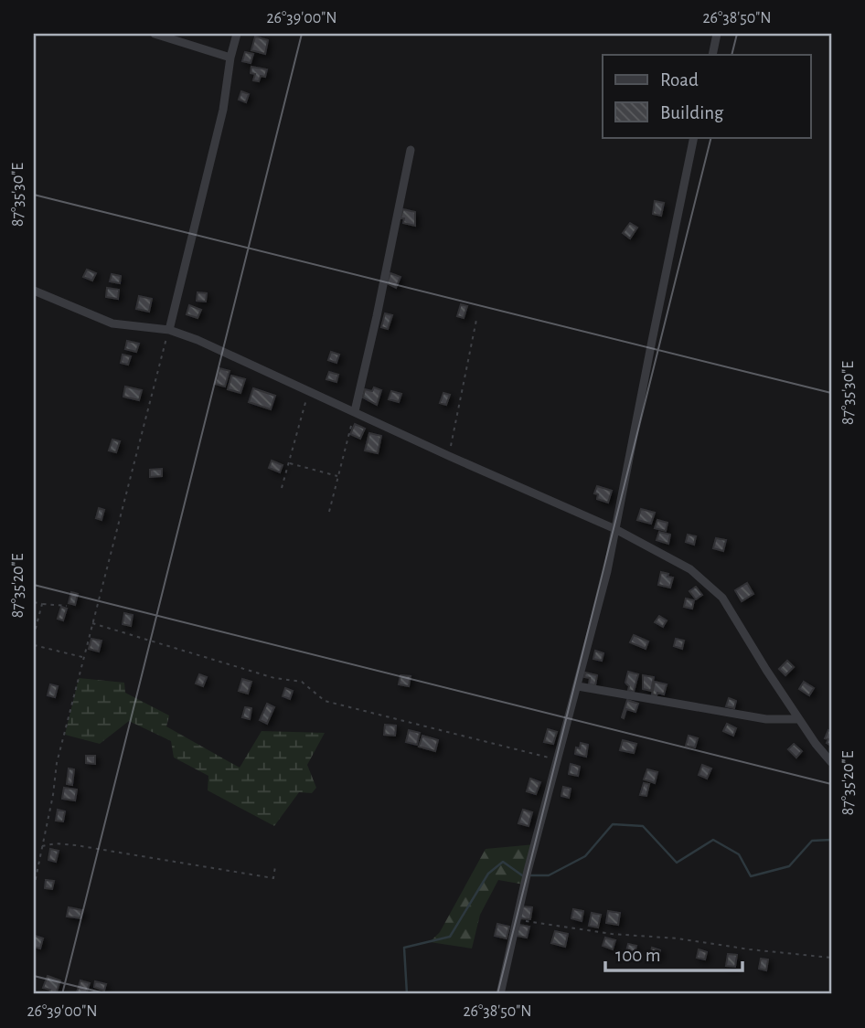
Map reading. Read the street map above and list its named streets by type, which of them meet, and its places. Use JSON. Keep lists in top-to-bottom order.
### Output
{
  "legend": ["Road", "Building"],
  "scale_bar": "100 m",
  "coordinates": [
    "26°39'00\"N",
    "26°38'50\"N",
    "87°35'30\"E",
    "87°35'20\"E"
  ]
}
